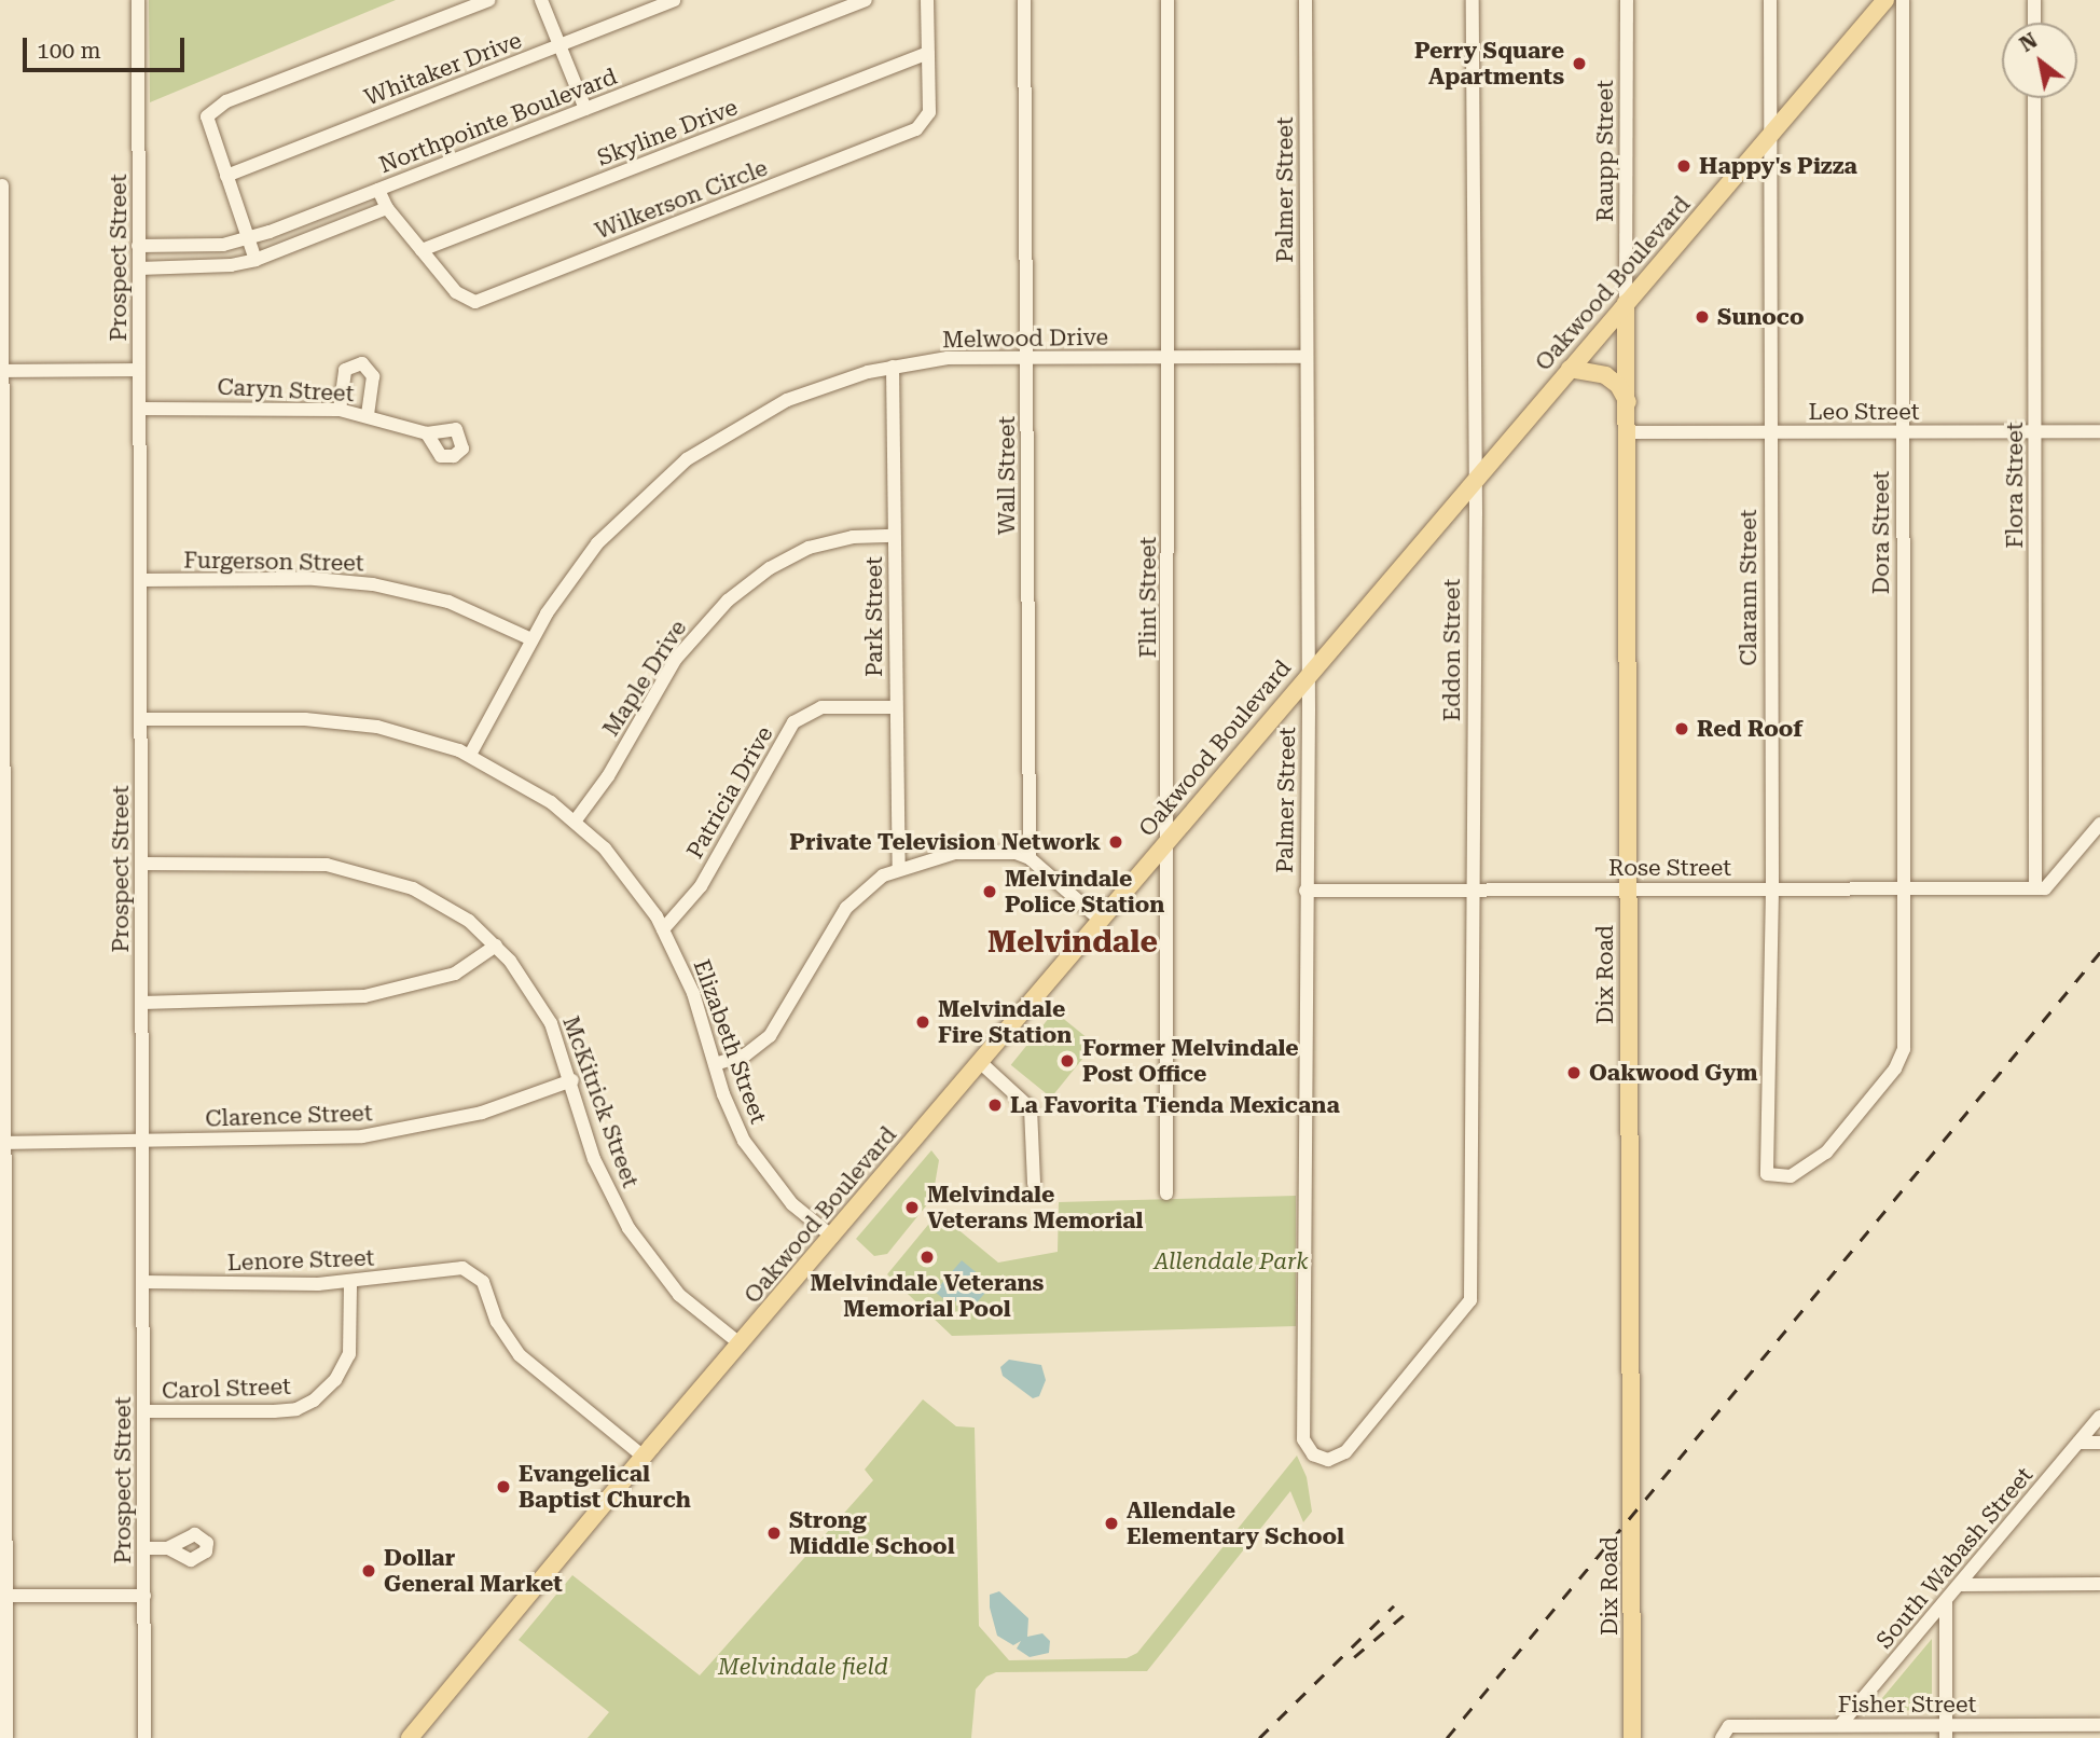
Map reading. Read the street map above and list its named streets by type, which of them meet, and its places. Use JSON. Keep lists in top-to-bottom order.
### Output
{
  "streets": {
    "main road": ["Oakwood Boulevard", "Dix Road"],
    "street": [
      "Whitaker Drive",
      "Northpointe Boulevard",
      "Skyline Drive",
      "Raupp Street",
      "Palmer Street",
      "Wilkerson Circle",
      "Prospect Street",
      "Melwood Drive",
      "Caryn Street",
      "Leo Street",
      "Wall Street",
      "Flora Street",
      "Dora Street",
      "Furgerson Street",
      "Clarann Street",
      "Flint Street",
      "Park Street",
      "Eddon Street",
      "Maple Drive",
      "Patricia Drive",
      "Rose Street",
      "Elizabeth Street",
      "McKitrick Street",
      "Clarence Street",
      "Lenore Street",
      "Carol Street",
      "South Wabash Street",
      "Fisher Street"
    ]
  },
  "crossings": [
    ["Northpointe Boulevard", "Wilkerson Circle"],
    ["Northpointe Boulevard", "Prospect Street"],
    ["Skyline Drive", "Wilkerson Circle"],
    ["Raupp Street", "Oakwood Boulevard"],
    ["Raupp Street", "Dix Road"],
    ["Palmer Street", "Oakwood Boulevard"],
    ["Palmer Street", "Melwood Drive"],
    ["Palmer Street", "Eddon Street"],
    ["Palmer Street", "Rose Street"],
    ["Prospect Street", "Caryn Street"],
    ["Prospect Street", "Furgerson Street"],
    ["Prospect Street", "Elizabeth Street"],
    ["Prospect Street", "McKitrick Street"],
    ["Prospect Street", "Clarence Street"],
    ["Prospect Street", "Lenore Street"],
    ["Prospect Street", "Carol Street"],
    ["Oakwood Boulevard", "Clarann Street"],
    ["Oakwood Boulevard", "Flint Street"],
    ["Oakwood Boulevard", "Eddon Street"],
    ["Oakwood Boulevard", "Dix Road"],
    ["Oakwood Boulevard", "Elizabeth Street"],
    ["Oakwood Boulevard", "McKitrick Street"],
    ["Oakwood Boulevard", "Lenore Street"],
    ["Melwood Drive", "Wall Street"],
    ["Melwood Drive", "Furgerson Street"],
    ["Melwood Drive", "Flint Street"],
    ["Melwood Drive", "Park Street"],
    ["Melwood Drive", "Elizabeth Street"],
    ["Leo Street", "Flora Street"],
    ["Leo Street", "Dora Street"],
    ["Leo Street", "Clarann Street"],
    ["Leo Street", "Dix Road"],
    ["Flora Street", "Rose Street"],
    ["Dora Street", "Clarann Street"],
    ["Dora Street", "Rose Street"],
    ["Clarann Street", "Rose Street"],
    ["Park Street", "Maple Drive"],
    ["Park Street", "Patricia Drive"],
    ["Eddon Street", "Rose Street"],
    ["Maple Drive", "Elizabeth Street"],
    ["Patricia Drive", "Elizabeth Street"],
    ["Rose Street", "Dix Road"],
    ["McKitrick Street", "Clarence Street"],
    ["Lenore Street", "Carol Street"],
    ["South Wabash Street", "Fisher Street"]
  ],
  "districts": ["Melvindale"],
  "parks": ["Allendale Park", "Melvindale field"],
  "places": [
    "Perry Square Apartments",
    "Happy's Pizza",
    "Sunoco",
    "Red Roof",
    "Private Television Network",
    "Melvindale Police Station",
    "Melvindale Fire Station",
    "Former Melvindale Post Office",
    "Oakwood Gym",
    "La Favorita Tienda Mexicana",
    "Melvindale Veterans Memorial",
    "Melvindale Veterans Memorial Pool",
    "Evangelical Baptist Church",
    "Allendale Elementary School",
    "Strong Middle School",
    "Dollar General Market"
  ],
  "scale_bar": "100 m",
  "north": "top left"
}
